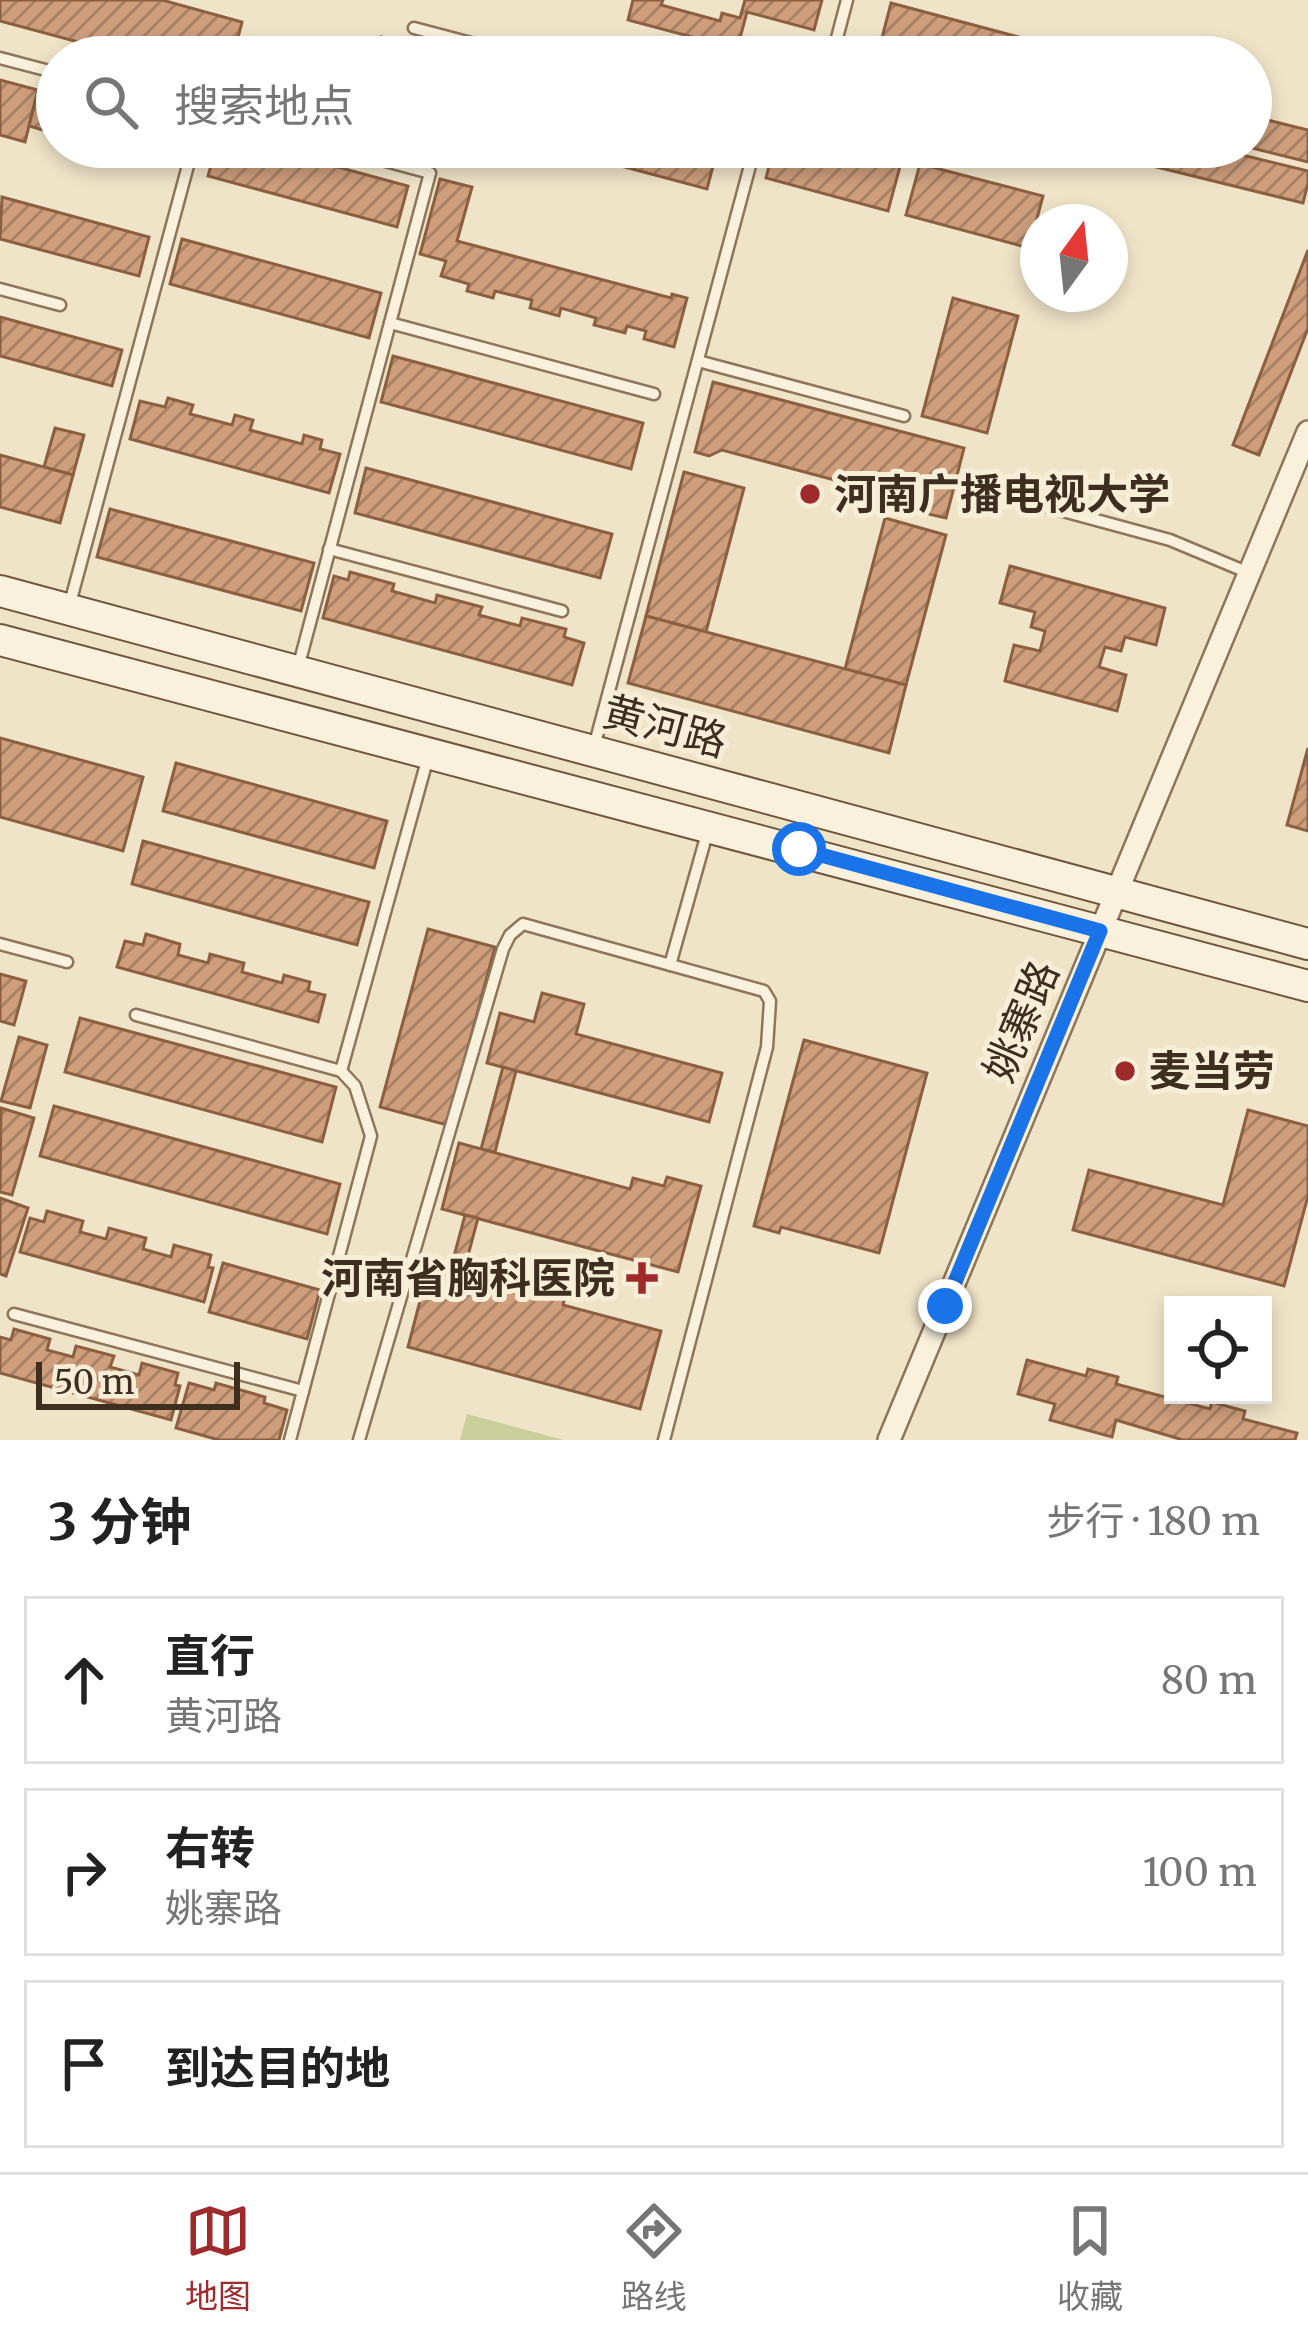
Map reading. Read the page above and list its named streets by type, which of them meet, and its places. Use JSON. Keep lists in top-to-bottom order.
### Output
{
  "streets": {
    "main road": ["黄河路"],
    "street": ["姚寨路"]
  },
  "crossings": [
    ["黄河路", "姚寨路"]
  ],
  "places": {
    "other": ["河南广播电视大学", "麦当劳"],
    "health": ["河南省胸科医院"]
  },
  "scale_bar": "50 m",
  "north": "top",
  "page": {
    "search": "搜索地点",
    "scale": "50 m",
    "heading": ["3 分钟", "步行 · 180 m"],
    "list": [
      ["直行", "黄河路", "80 m"],
      ["右转", "姚寨路", "100 m"],
      "到达目的地"
    ],
    "nav": ["地图", "路线", "收藏"]
  }
}
